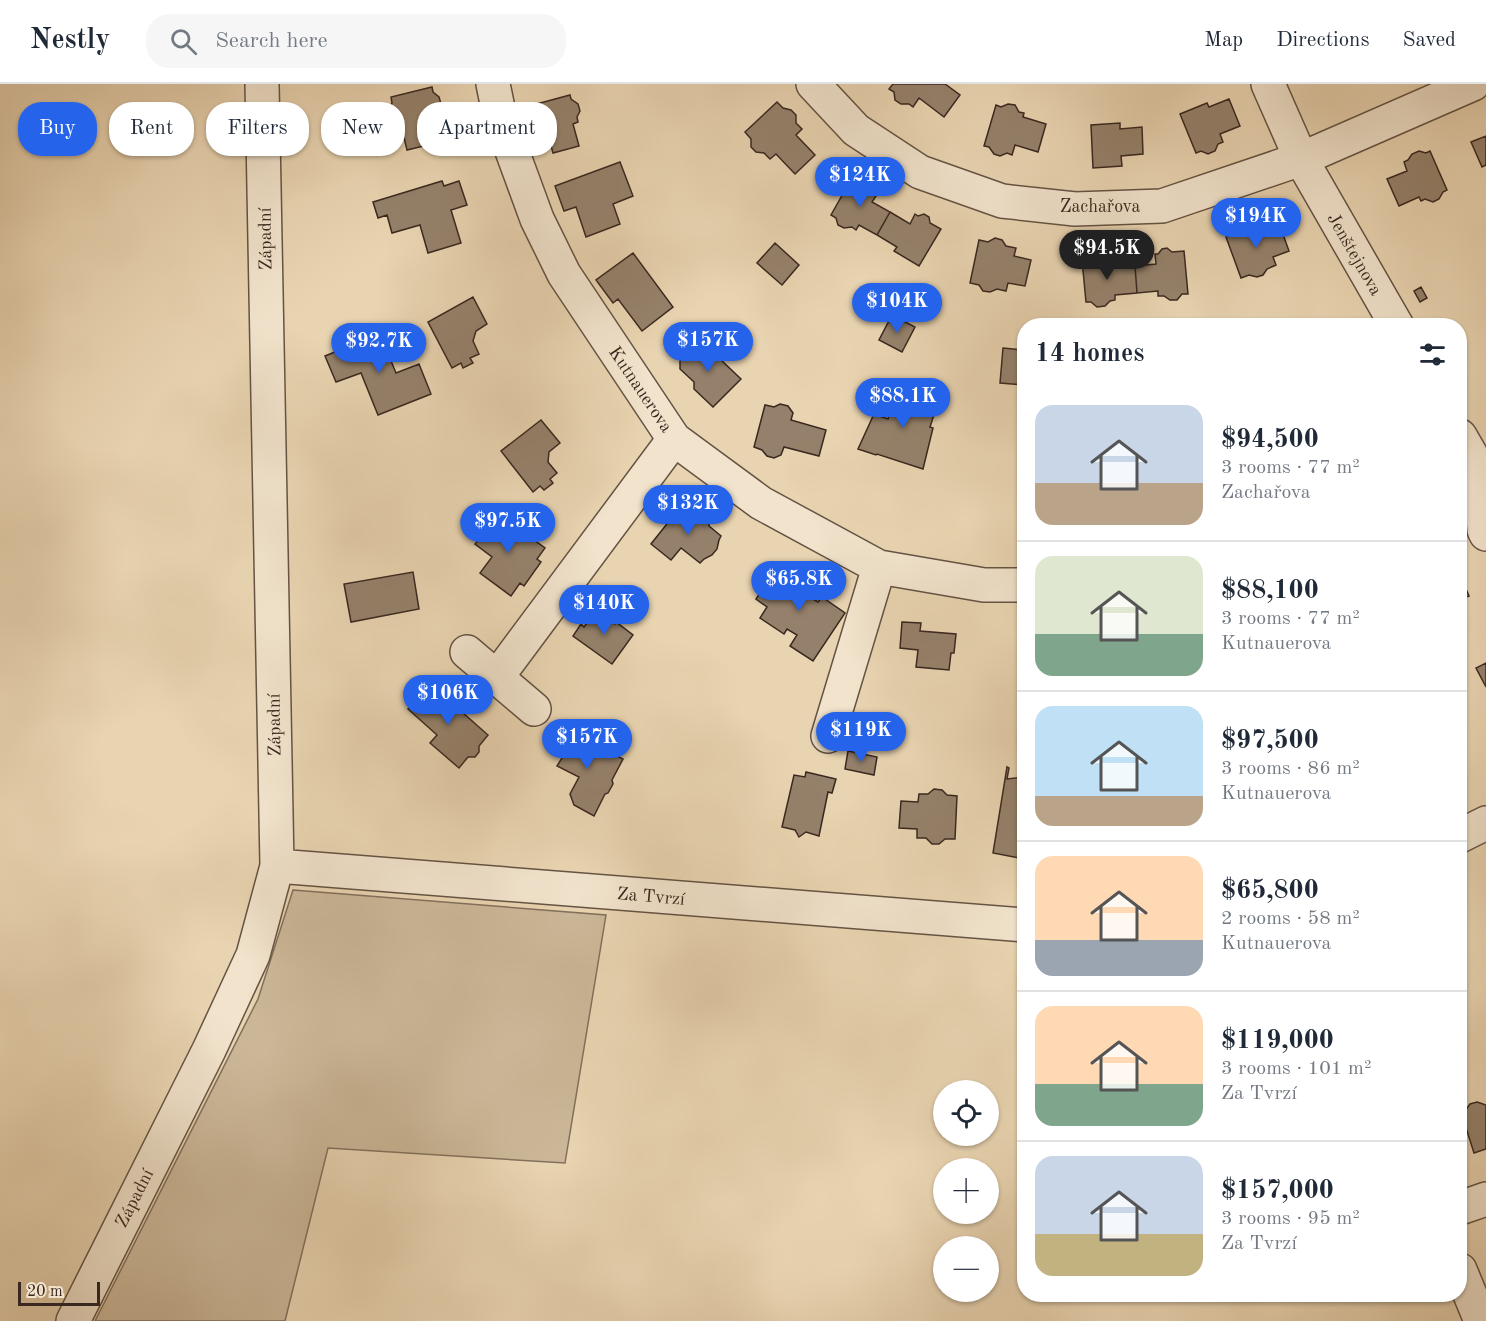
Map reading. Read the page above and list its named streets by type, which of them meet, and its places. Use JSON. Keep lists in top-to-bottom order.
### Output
{
  "streets": {
    "street": [
      "Zachařova",
      "Západní",
      "Jenštejnova",
      "Kutnauerova",
      "Za Tvrzí"
    ]
  },
  "crossings": [
    ["Zachařova", "Jenštejnova"],
    ["Západní", "Za Tvrzí"]
  ],
  "scale_bar": "20 m",
  "page": {
    "header": "Nestly",
    "search": "Search here",
    "nav": ["Map", "Directions", "Saved"],
    "chip": [
      "Buy",
      "Rent",
      "Filters",
      "New",
      "Apartment"
    ],
    "price": [
      "$124K",
      "$194K",
      "$94.5K",
      "$104K",
      "$157K",
      "$92.7K",
      "$88.1K",
      "$132K",
      "$97.5K",
      "$65.8K",
      "$140K",
      "$106K",
      "$119K",
      "$157K"
    ],
    "heading": "14 homes",
    "list": [
      {
        "name": "$94,500",
        "note": "3 rooms · 77 m² · Zachařova"
      },
      {
        "name": "$88,100",
        "note": "3 rooms · 77 m² · Kutnauerova"
      },
      {
        "name": "$97,500",
        "note": "3 rooms · 86 m² · Kutnauerova"
      },
      {
        "name": "$65,800",
        "note": "2 rooms · 58 m² · Kutnauerova"
      },
      {
        "name": "$119,000",
        "note": "3 rooms · 101 m² · Za Tvrzí"
      },
      {
        "name": "$157,000",
        "note": "3 rooms · 95 m² · Za Tvrzí"
      }
    ],
    "map_buttons": ["+", "−"],
    "scale": "20 m"
  }
}
